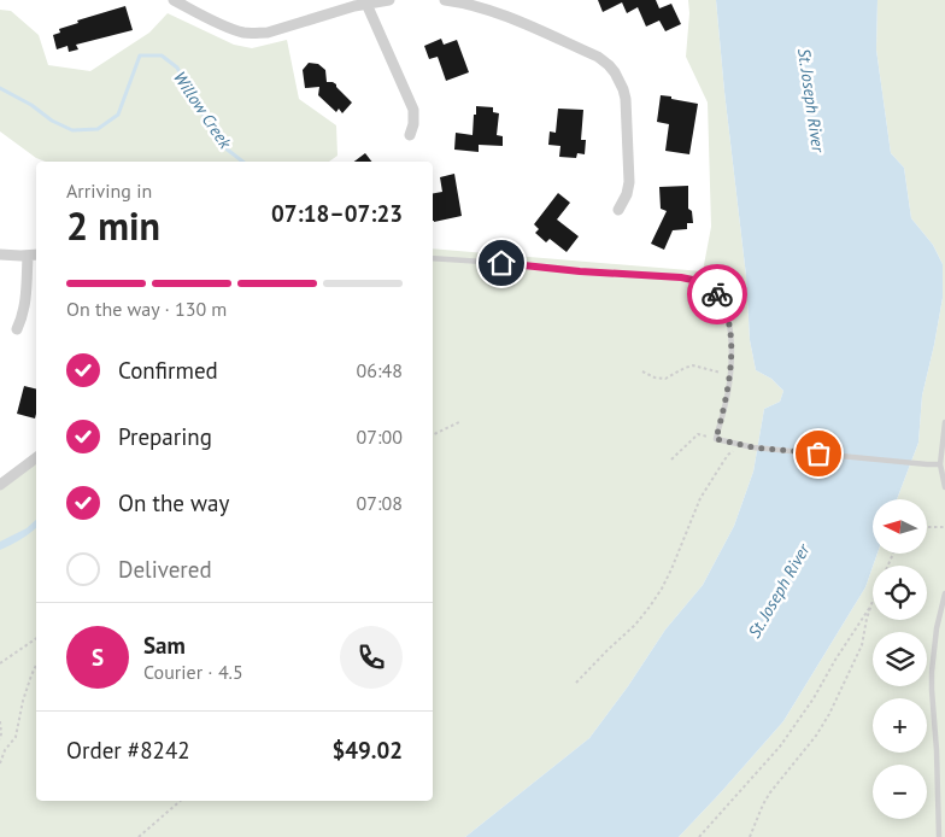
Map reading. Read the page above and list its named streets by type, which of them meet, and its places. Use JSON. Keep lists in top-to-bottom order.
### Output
{
  "water": ["St. Joseph River", "Willow Creek"],
  "north": "left",
  "page": {
    "heading": ["2 min", "Arriving in", "07:18–07:23"],
    "panel": [
      "Sam",
      "Courier · 4.5",
      "Order #8242",
      "$49.02"
    ],
    "bar": "On the way · 130 m",
    "list": [
      ["Confirmed", "06:48"],
      ["Preparing", "07:00"],
      ["On the way", "07:08"],
      "Delivered"
    ],
    "map_buttons": ["+", "−"],
    "round": "S"
  }
}
